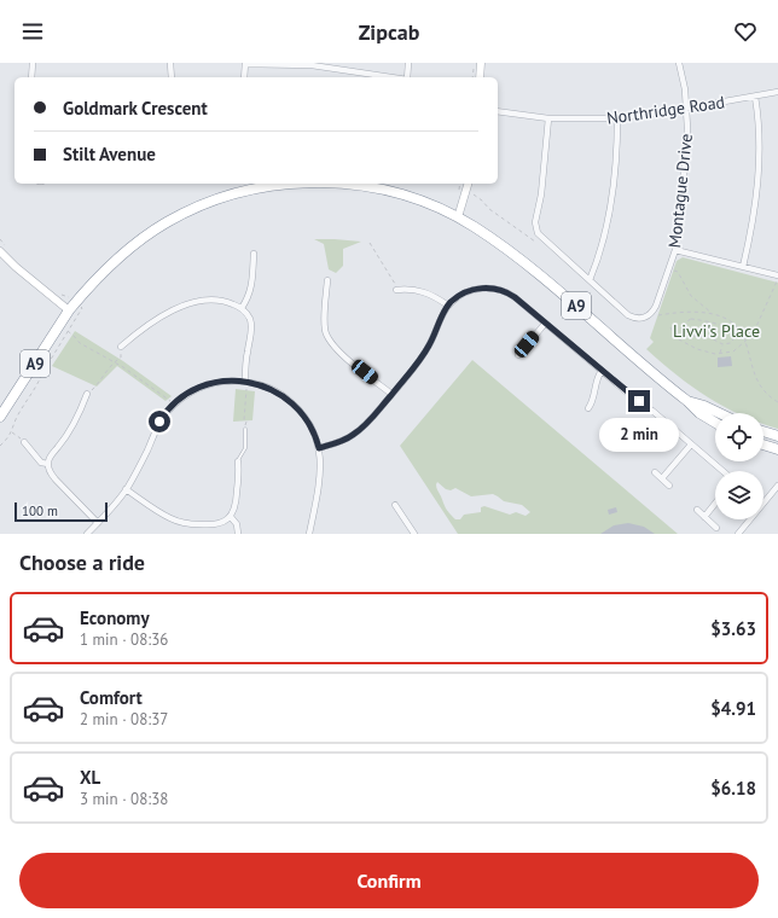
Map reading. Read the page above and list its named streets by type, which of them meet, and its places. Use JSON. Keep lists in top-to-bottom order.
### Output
{
  "streets": {
    "highway": ["A9"],
    "street": ["Northridge Road", "Montague Drive"]
  },
  "crossings": [
    ["Northridge Road", "Montague Drive"]
  ],
  "parks": ["Livvi's Place"],
  "scale_bar": "100 m",
  "page": {
    "header": "Zipcab",
    "banner": ["Goldmark Crescent", "Stilt Avenue"],
    "bubble": "2 min",
    "scale": "100 m",
    "heading": "Choose a ride",
    "list": [
      {
        "name": "Economy",
        "note": "1 min · 08:36",
        "value": "$3.63"
      },
      {
        "name": "Comfort",
        "note": "2 min · 08:37",
        "value": "$4.91"
      },
      {
        "name": "XL",
        "note": "3 min · 08:38",
        "value": "$6.18"
      }
    ],
    "buttons": "Confirm"
  }
}
